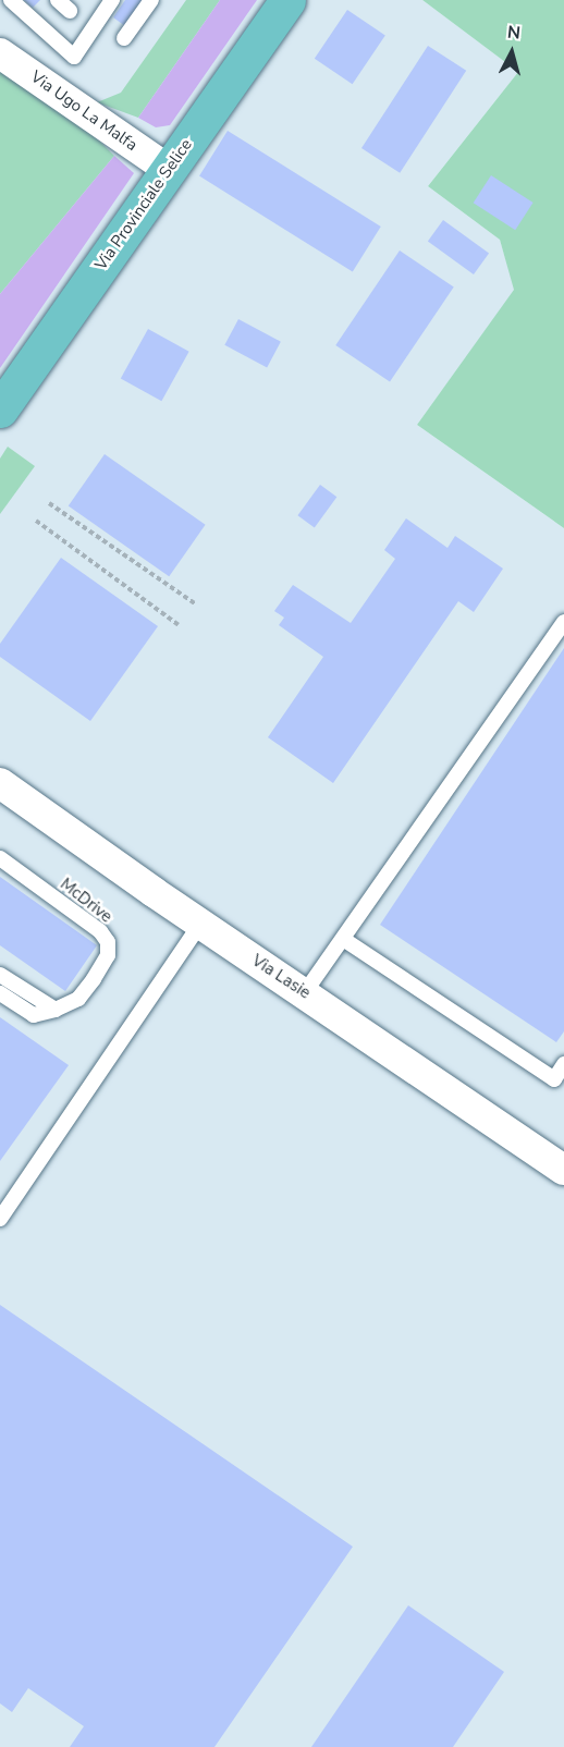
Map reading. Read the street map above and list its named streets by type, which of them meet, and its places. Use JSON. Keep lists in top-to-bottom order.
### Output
{
  "streets": {
    "main road": ["Via Provinciale Selice"],
    "street": ["Via Ugo La Malfa", "Via Lasie"],
    "lane": ["McDrive"]
  },
  "crossings": [
    ["Via Ugo La Malfa", "Via Provinciale Selice"]
  ],
  "north": "top"
}
